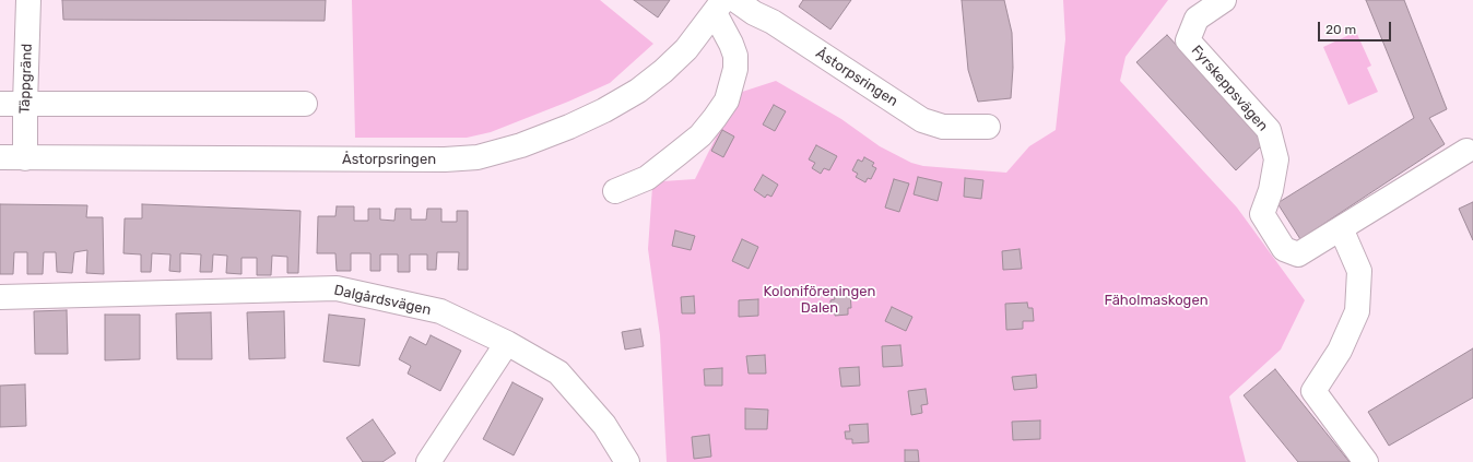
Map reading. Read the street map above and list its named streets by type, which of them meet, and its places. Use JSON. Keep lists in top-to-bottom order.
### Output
{
  "streets": {
    "street": [
      "Åstorpsringen",
      "Täppgränd",
      "Fyrskeppsvägen",
      "Dalgårdsvägen"
    ]
  },
  "crossings": [
    ["Åstorpsringen", "Täppgränd"]
  ],
  "parks": ["Koloniföreningen Dalen", "Fäholmaskogen"],
  "scale_bar": "20 m"
}
